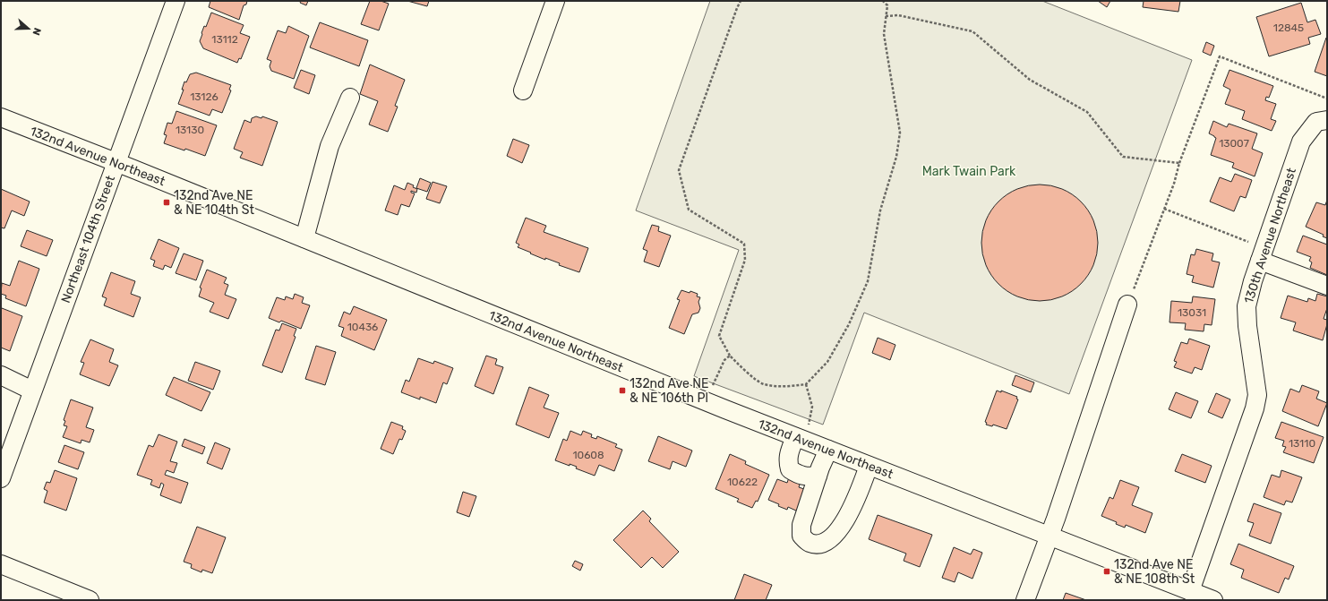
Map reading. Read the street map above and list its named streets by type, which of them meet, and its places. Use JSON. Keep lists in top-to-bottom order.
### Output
{
  "streets": {
    "street": ["132nd Avenue Northeast", "130th Avenue Northeast", "Northeast 104th Street"]
  },
  "crossings": [
    ["132nd Avenue Northeast", "130th Avenue Northeast"],
    ["132nd Avenue Northeast", "Northeast 104th Street"]
  ],
  "parks": ["Mark Twain Park"],
  "places": {
    "transit": ["132nd Ave NE & NE 104th St", "132nd Ave NE & NE 106th Pl", "132nd Ave NE & NE 108th St"]
  },
  "house_numbers": [
    "12845",
    "13112",
    "13126",
    "13130",
    "13007",
    "13031",
    "10436",
    "13110",
    "10608",
    "10622"
  ],
  "north": "right"
}
